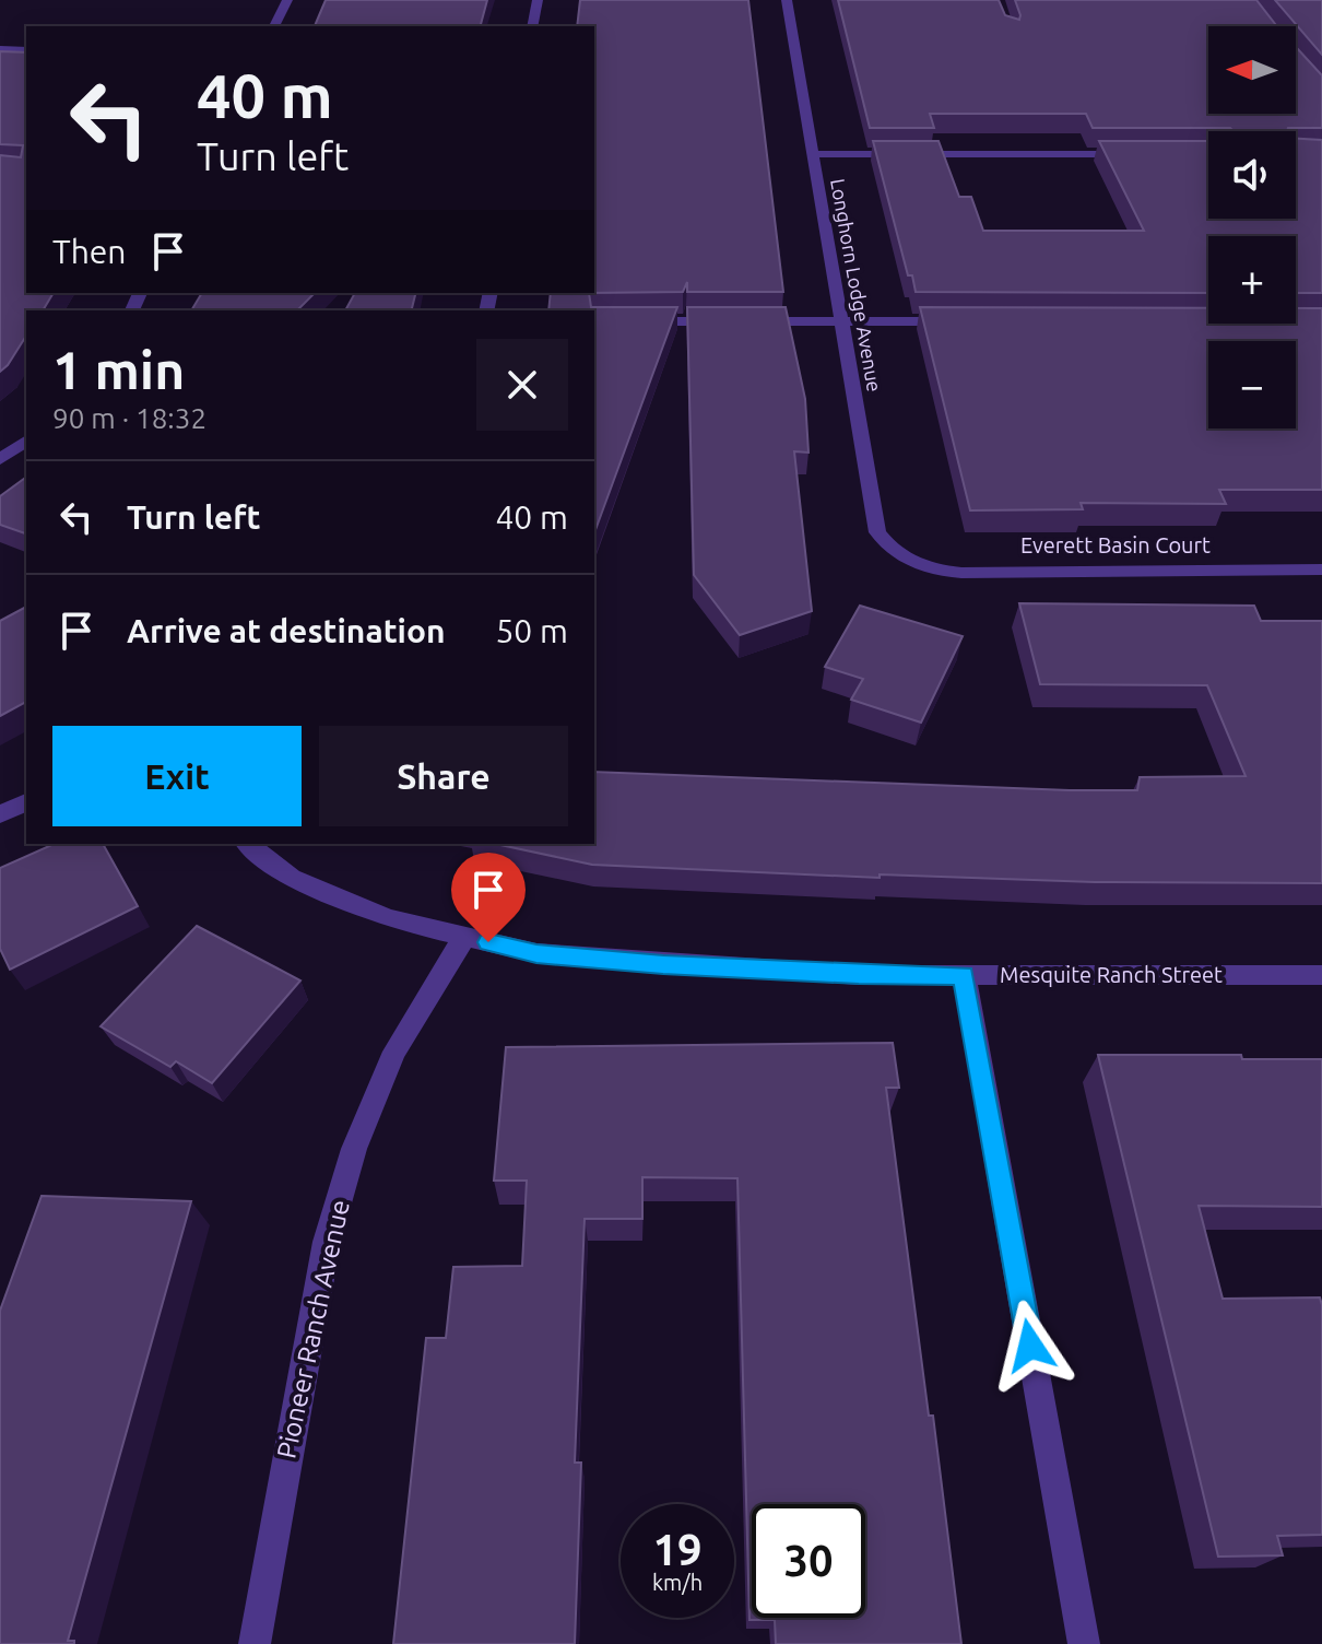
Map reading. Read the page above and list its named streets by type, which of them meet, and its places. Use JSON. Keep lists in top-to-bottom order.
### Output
{
  "streets": {
    "street": [
      "Longhorn Lodge Avenue",
      "Everett Basin Court",
      "Mesquite Ranch Street",
      "Pioneer Ranch Avenue"
    ]
  },
  "crossings": [
    ["Longhorn Lodge Avenue", "Everett Basin Court"],
    ["Mesquite Ranch Street", "Pioneer Ranch Avenue"]
  ],
  "north": "left",
  "page": {
    "map_buttons": ["+", "−"],
    "turn": ["40 m", "Turn left"],
    "then": "Then",
    "heading": ["1 min", "90 m · 18:32"],
    "list": [
      {
        "name": "Turn left",
        "value": "40 m"
      },
      {
        "name": "Arrive at destination",
        "value": "50 m"
      }
    ],
    "buttons": ["Exit", "Share"],
    "speed": "19 km/h",
    "limit": "30"
  }
}
